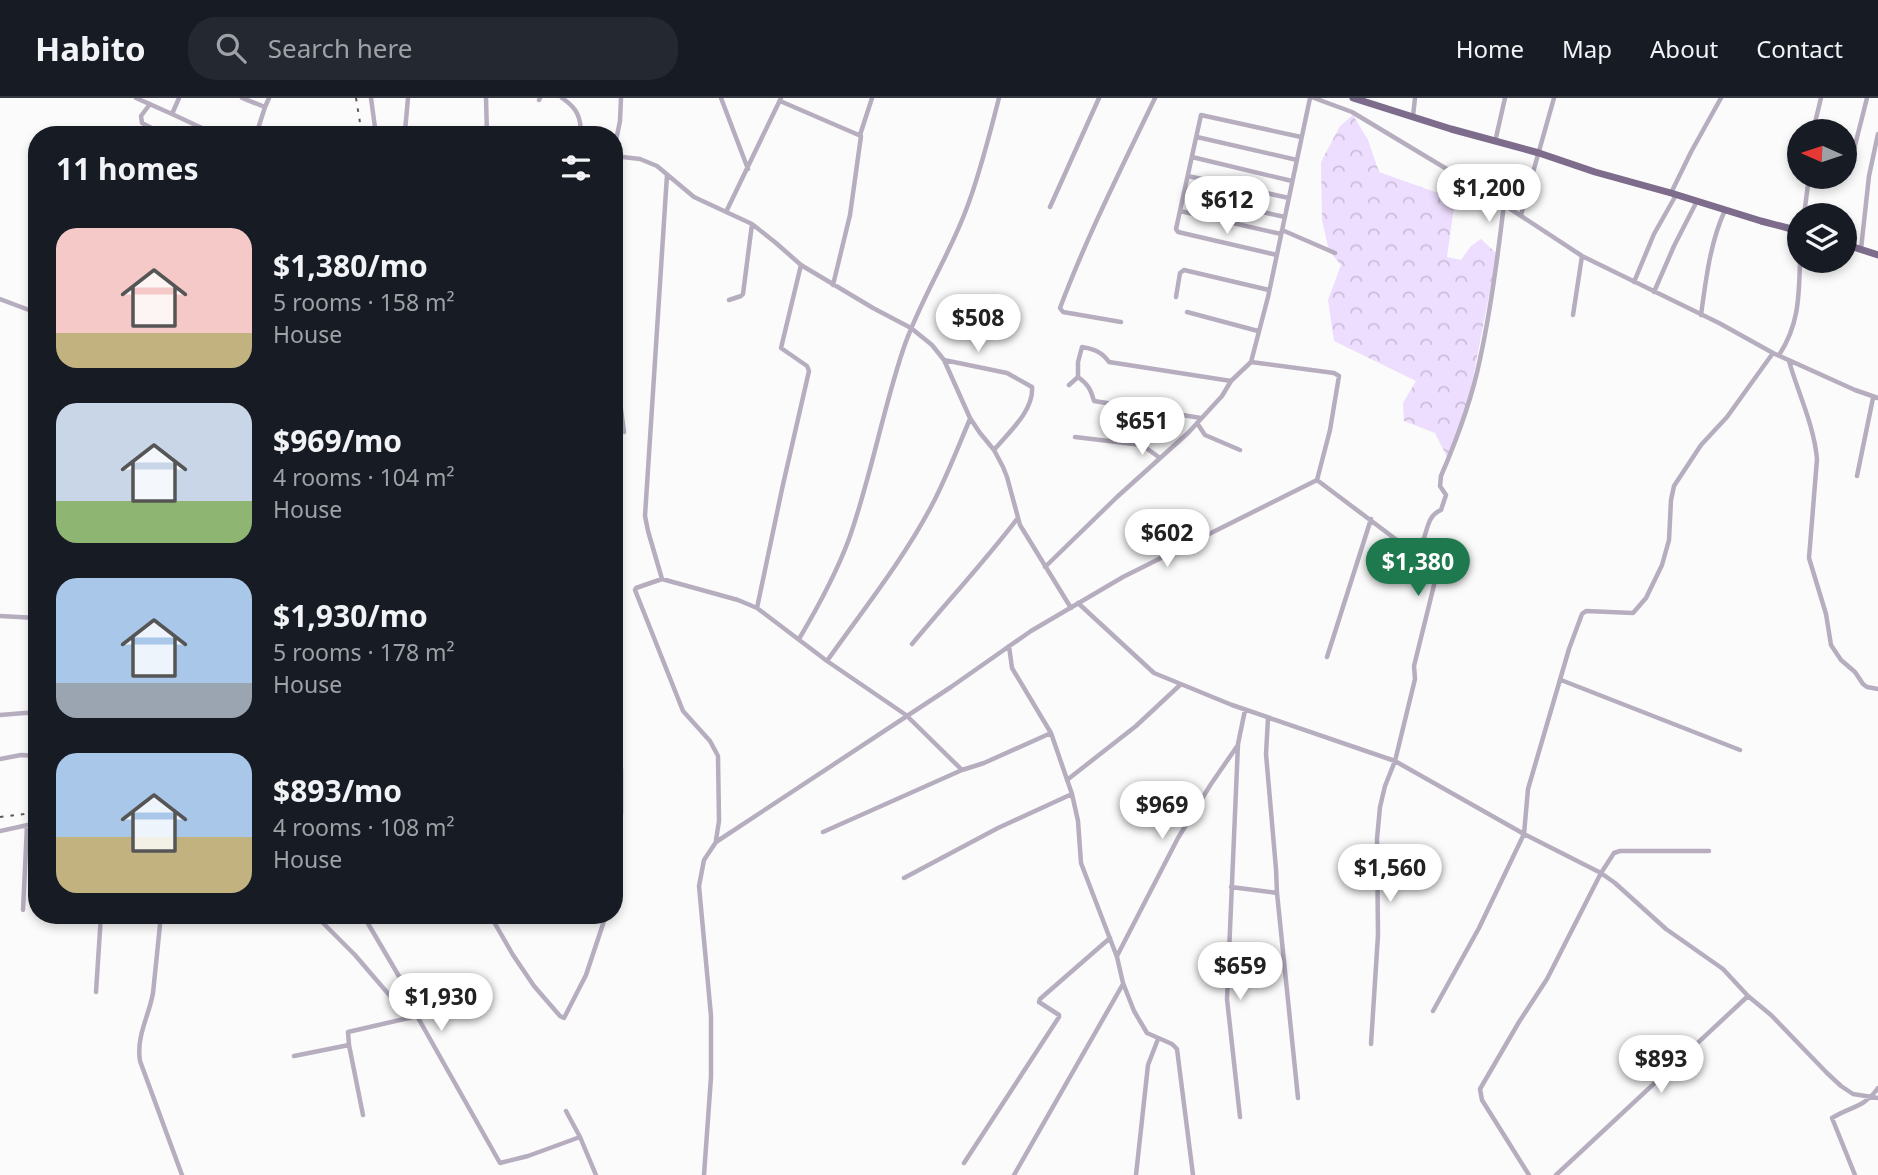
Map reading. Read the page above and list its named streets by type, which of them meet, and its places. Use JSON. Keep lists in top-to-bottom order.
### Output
{
  "north": "left",
  "page": {
    "header": "Habito",
    "search": "Search here",
    "nav": [
      "Home",
      "Map",
      "About",
      "Contact"
    ],
    "heading": "11 homes",
    "price": [
      "$1,200",
      "$612",
      "$508",
      "$651",
      "$602",
      "$1,380",
      "$969",
      "$1,560",
      "$659",
      "$1,930",
      "$893"
    ],
    "list": [
      {
        "name": "$1,380/mo",
        "note": "5 rooms · 158 m² · House"
      },
      {
        "name": "$969/mo",
        "note": "4 rooms · 104 m² · House"
      },
      {
        "name": "$1,930/mo",
        "note": "5 rooms · 178 m² · House"
      },
      {
        "name": "$893/mo",
        "note": "4 rooms · 108 m² · House"
      }
    ]
  }
}
